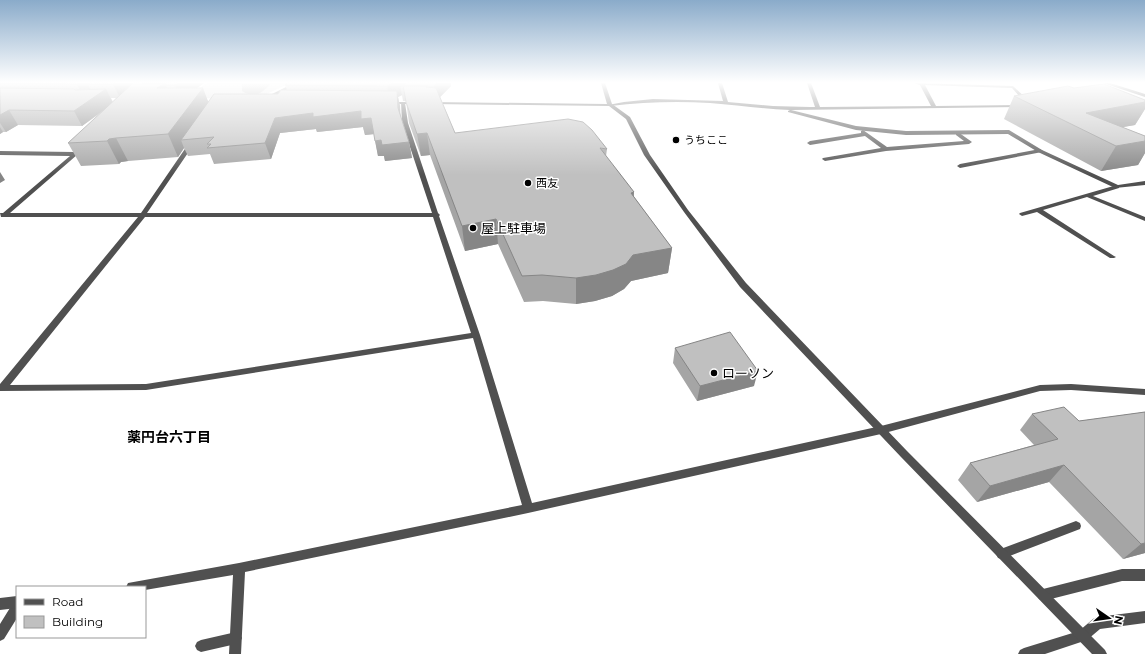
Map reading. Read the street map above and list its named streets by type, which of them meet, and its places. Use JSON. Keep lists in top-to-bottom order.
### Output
{
  "districts": ["薬円台六丁目"],
  "places": [
    "うちここ",
    "西友",
    "屋上駐車場",
    "ローソン"
  ],
  "legend": ["Road", "Building"],
  "north": "right"
}
